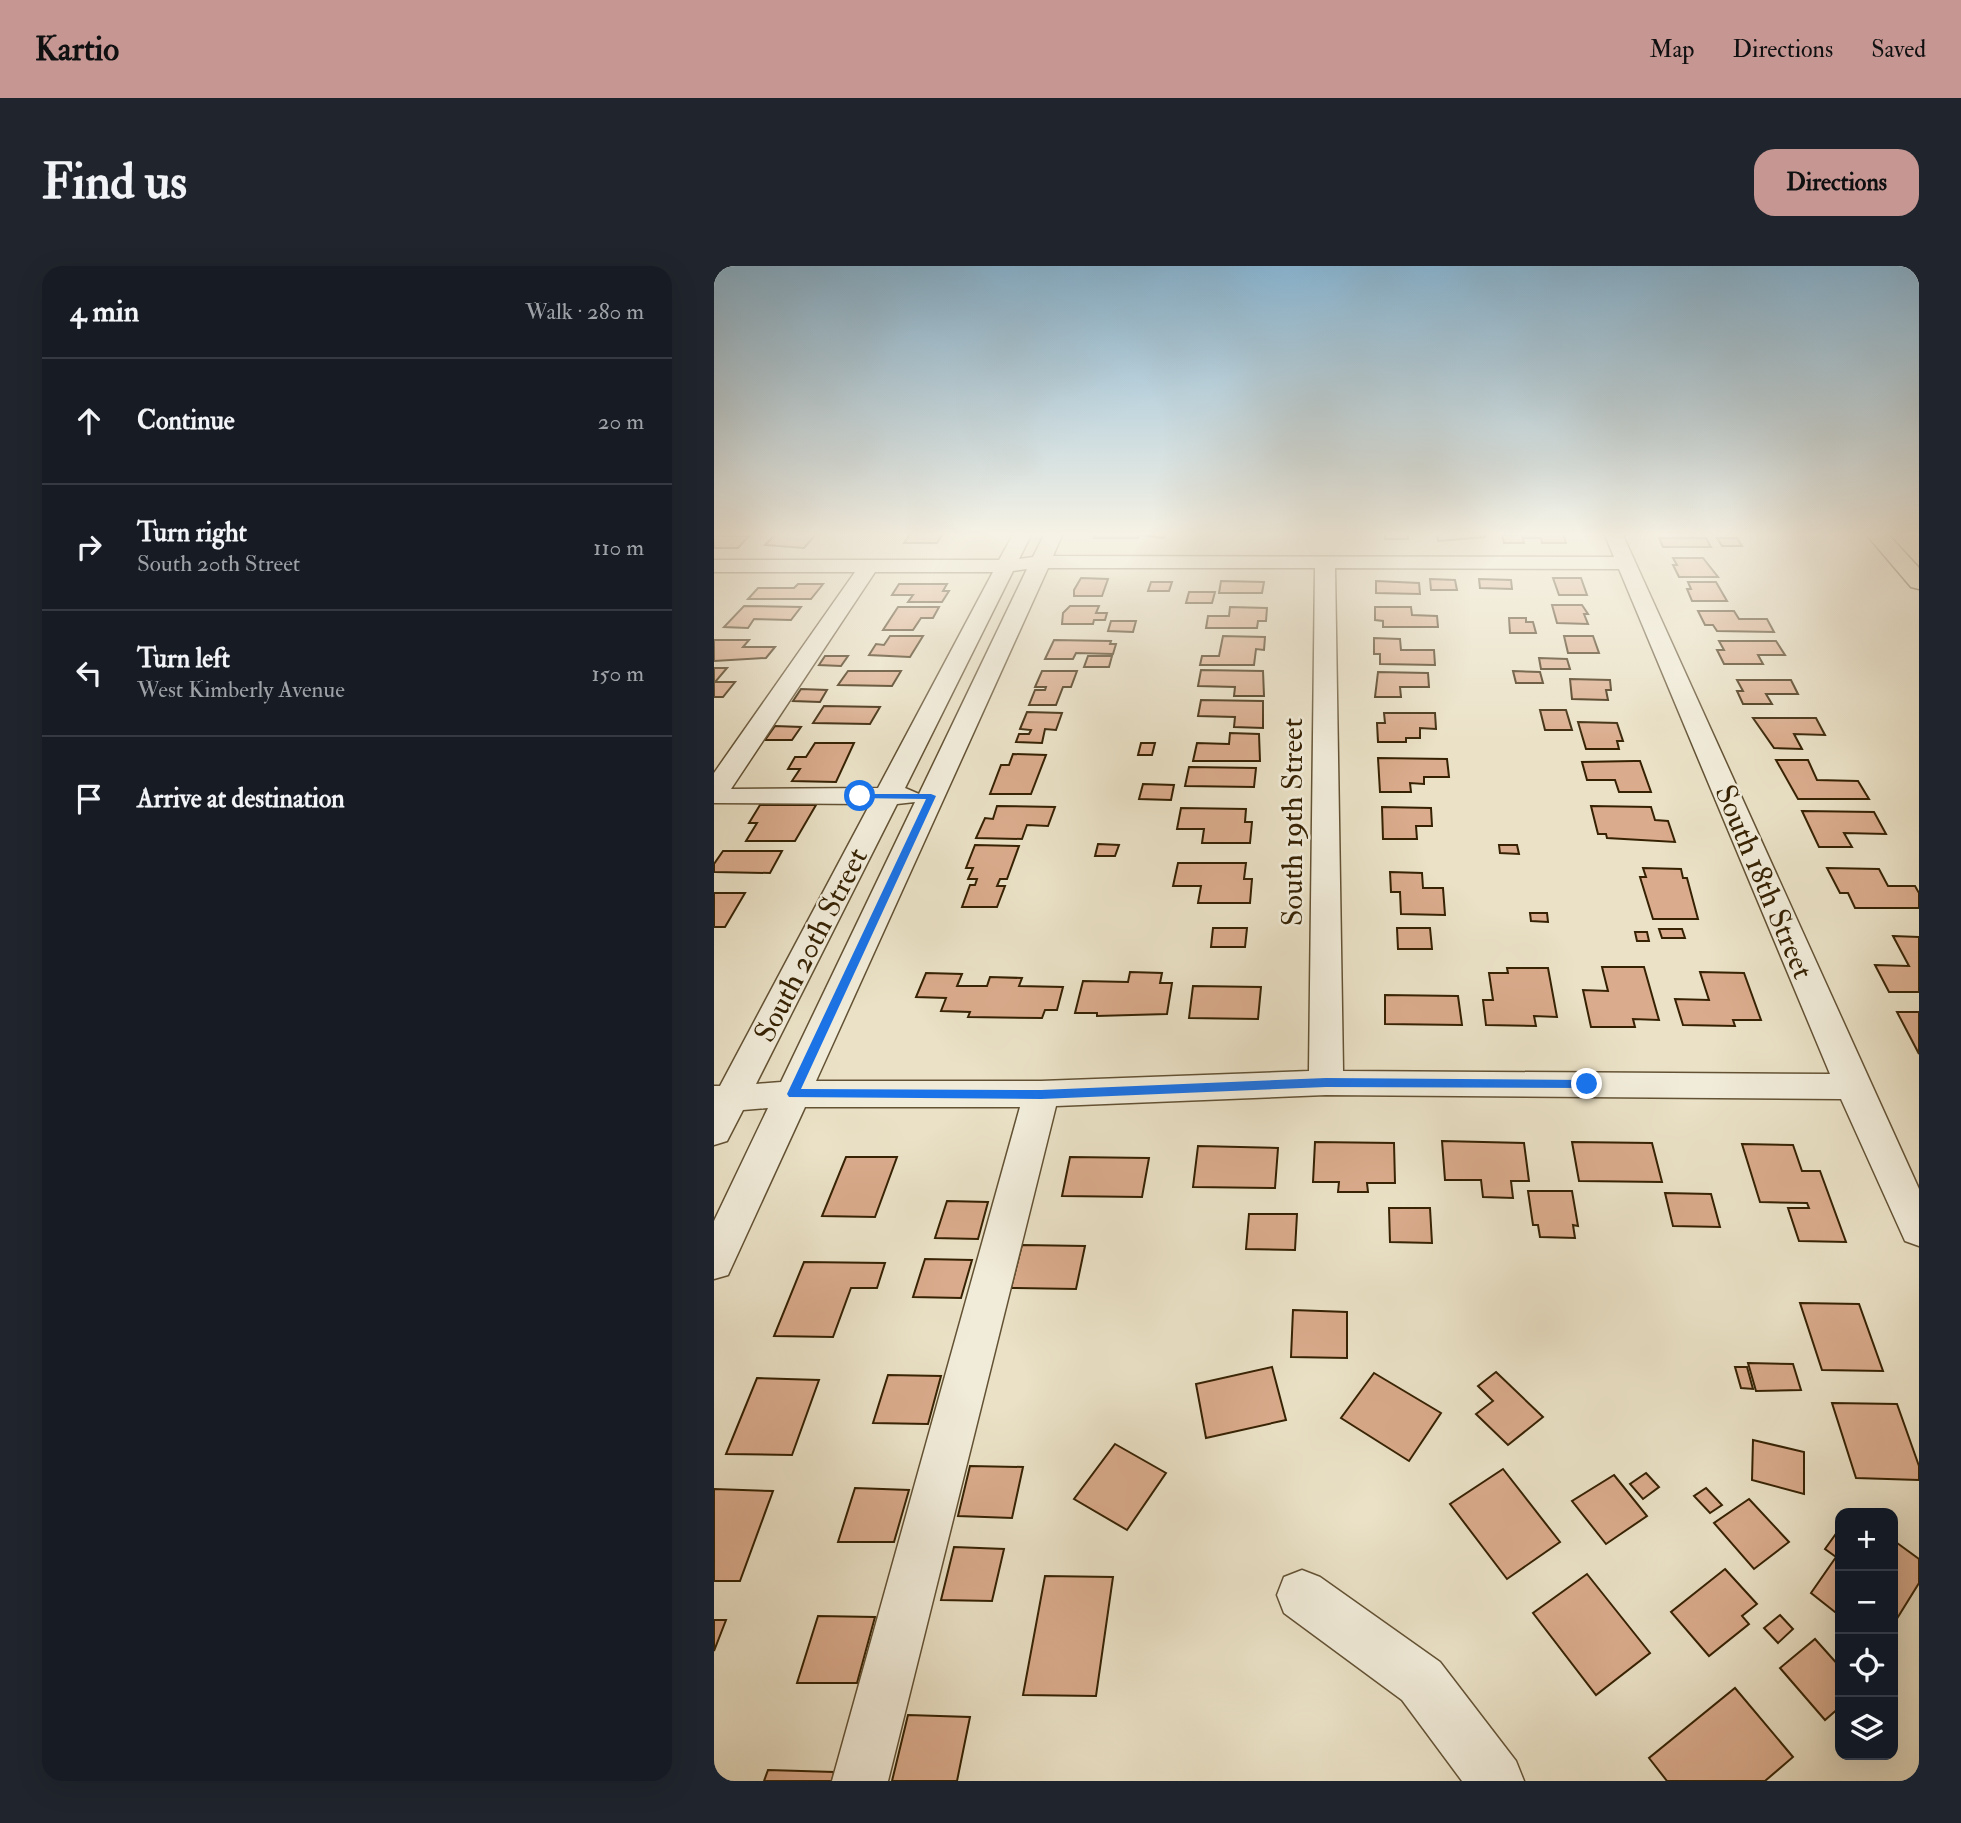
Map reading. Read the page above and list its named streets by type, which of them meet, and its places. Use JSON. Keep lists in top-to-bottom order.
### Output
{
  "streets": {
    "street": ["South 19th Street", "South 18th Street", "South 20th Street"]
  },
  "page": {
    "header": "Kartio",
    "nav": ["Map", "Directions", "Saved"],
    "buttons": "Directions",
    "title": "Find us",
    "heading": ["4 min", "Walk · 280 m"],
    "list": [
      ["Continue", "20 m"],
      ["Turn right", "South 20th Street", "110 m"],
      ["Turn left", "West Kimberly Avenue", "150 m"],
      "Arrive at destination"
    ],
    "map_buttons": ["+", "−"]
  }
}
